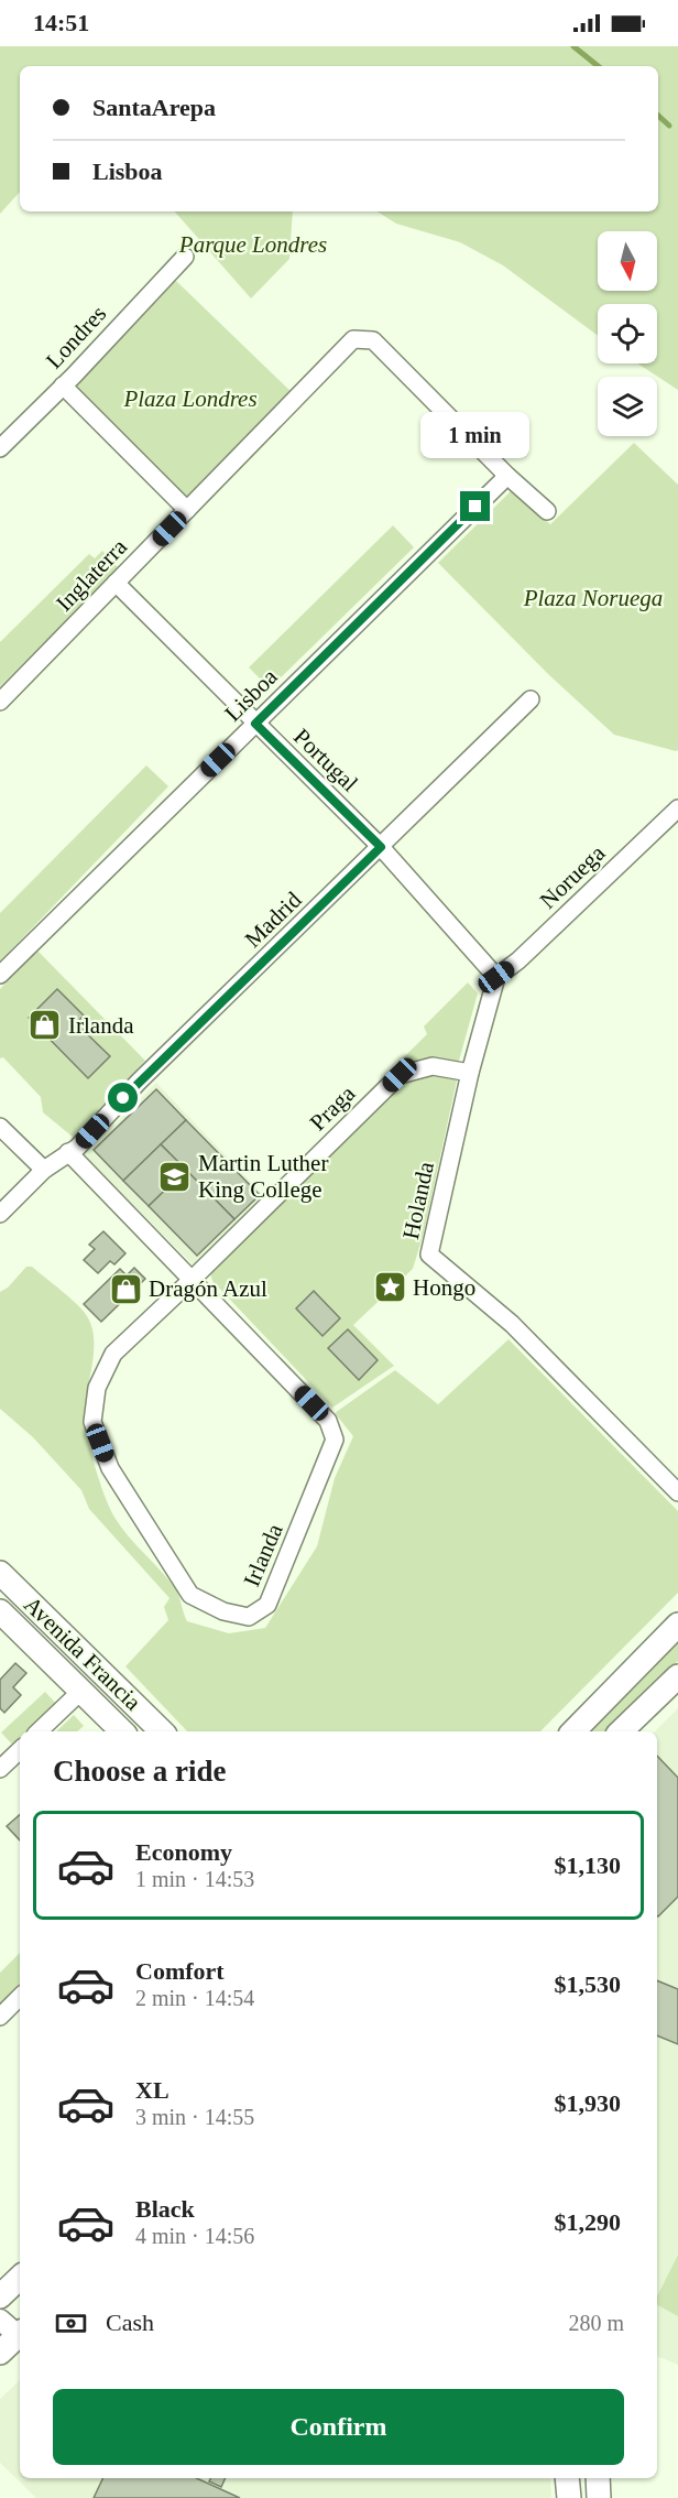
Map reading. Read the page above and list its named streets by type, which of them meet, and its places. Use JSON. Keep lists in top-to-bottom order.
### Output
{
  "streets": {
    "main road": ["Avenida Francia"],
    "street": [
      "Londres",
      "Inglaterra",
      "Lisboa",
      "Portugal",
      "Noruega",
      "Madrid",
      "Praga",
      "Holanda",
      "Irlanda"
    ]
  },
  "crossings": [
    ["Inglaterra", "Lisboa"],
    ["Inglaterra", "Portugal"],
    ["Lisboa", "Portugal"],
    ["Portugal", "Noruega"],
    ["Portugal", "Madrid"],
    ["Portugal", "Holanda"],
    ["Noruega", "Holanda"],
    ["Madrid", "Irlanda"],
    ["Praga", "Holanda"],
    ["Praga", "Irlanda"]
  ],
  "parks": ["Parque Londres", "Plaza Londres", "Plaza Noruega"],
  "places": {
    "shop": ["Irlanda", "Dragón Azul"],
    "school or university": ["Martin Luther King College"],
    "place": ["Hongo"]
  },
  "north": "bottom",
  "page": {
    "status": "14:51",
    "banner": ["SantaArepa", "Lisboa"],
    "bubble": "1 min",
    "heading": "Choose a ride",
    "list": [
      {
        "name": "Economy",
        "note": "1 min · 14:53",
        "value": "$1,130"
      },
      {
        "name": "Comfort",
        "note": "2 min · 14:54",
        "value": "$1,530"
      },
      {
        "name": "XL",
        "note": "3 min · 14:55",
        "value": "$1,930"
      },
      {
        "name": "Black",
        "note": "4 min · 14:56",
        "value": "$1,290"
      }
    ],
    "pay": ["Cash", "280 m"],
    "buttons": "Confirm"
  }
}
